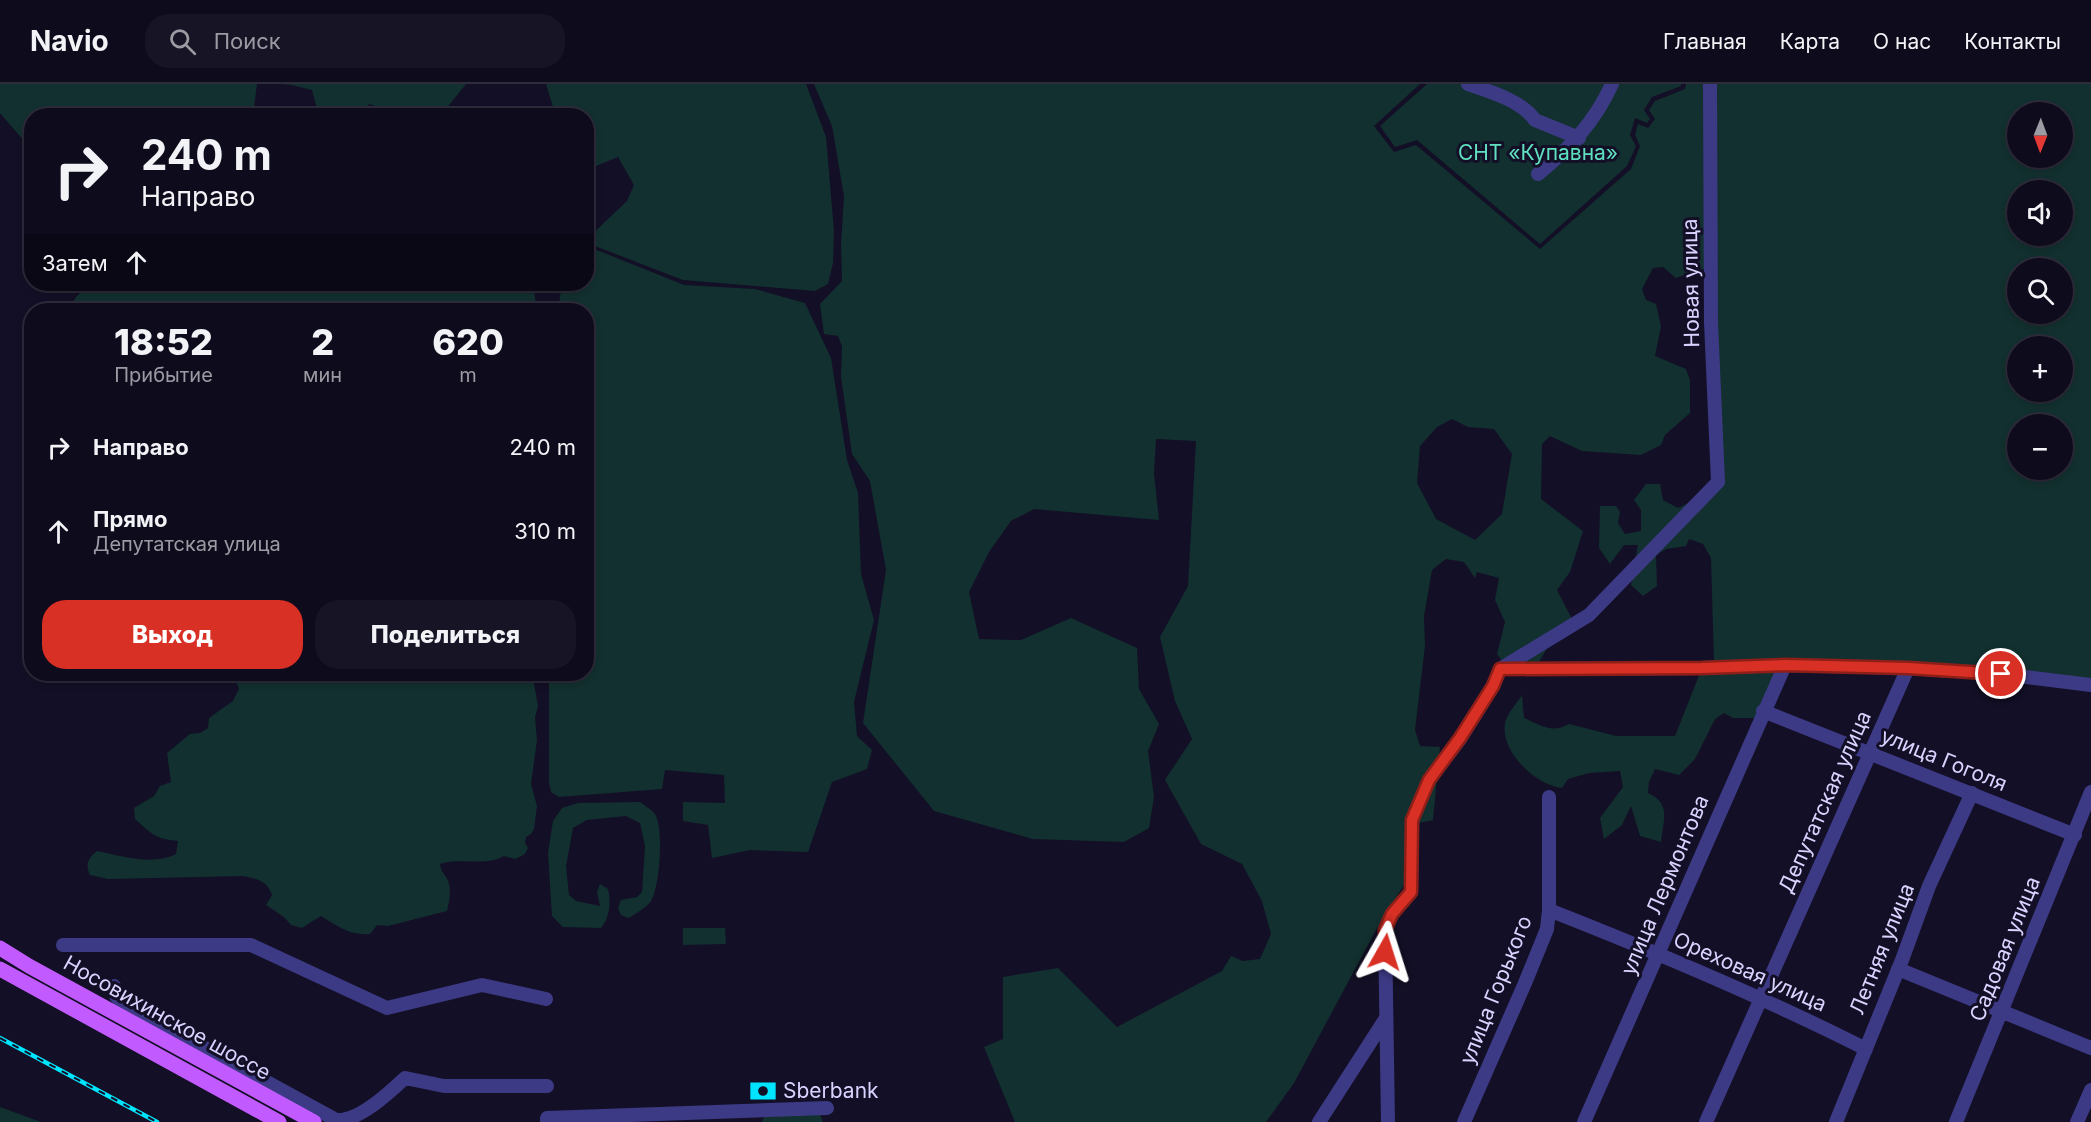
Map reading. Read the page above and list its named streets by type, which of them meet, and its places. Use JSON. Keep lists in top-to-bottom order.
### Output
{
  "streets": {
    "main road": ["Носовихинское шоссе"],
    "street": [
      "Новая улица",
      "улица Гоголя",
      "Депутатская улица",
      "улица Лермонтова",
      "Летняя улица",
      "Садовая улица",
      "Ореховая улица",
      "улица Горького"
    ]
  },
  "crossings": [
    ["улица Гоголя", "Депутатская улица"],
    ["улица Гоголя", "улица Лермонтова"],
    ["улица Гоголя", "Летняя улица"],
    ["улица Гоголя", "Садовая улица"],
    ["Депутатская улица", "Ореховая улица"],
    ["улица Лермонтова", "Ореховая улица"],
    ["Летняя улица", "Ореховая улица"],
    ["Ореховая улица", "улица Горького"]
  ],
  "parks": ["СНТ «Купавна»"],
  "places": {
    "bank": ["Sberbank"]
  },
  "north": "bottom",
  "page": {
    "header": "Navio",
    "search": "Поиск",
    "nav": [
      "Главная",
      "Карта",
      "О нас",
      "Контакты"
    ],
    "map_buttons": ["+", "−"],
    "turn": ["240 m", "Направо"],
    "then": "Затем",
    "eta": [
      "18:52",
      "Прибытие",
      "2",
      "мин",
      "620",
      "m"
    ],
    "list": [
      {
        "name": "Направо",
        "value": "240 m"
      },
      {
        "name": "Прямо",
        "note": "Депутатская улица",
        "value": "310 m"
      }
    ],
    "buttons": ["Выход", "Поделиться"]
  }
}
